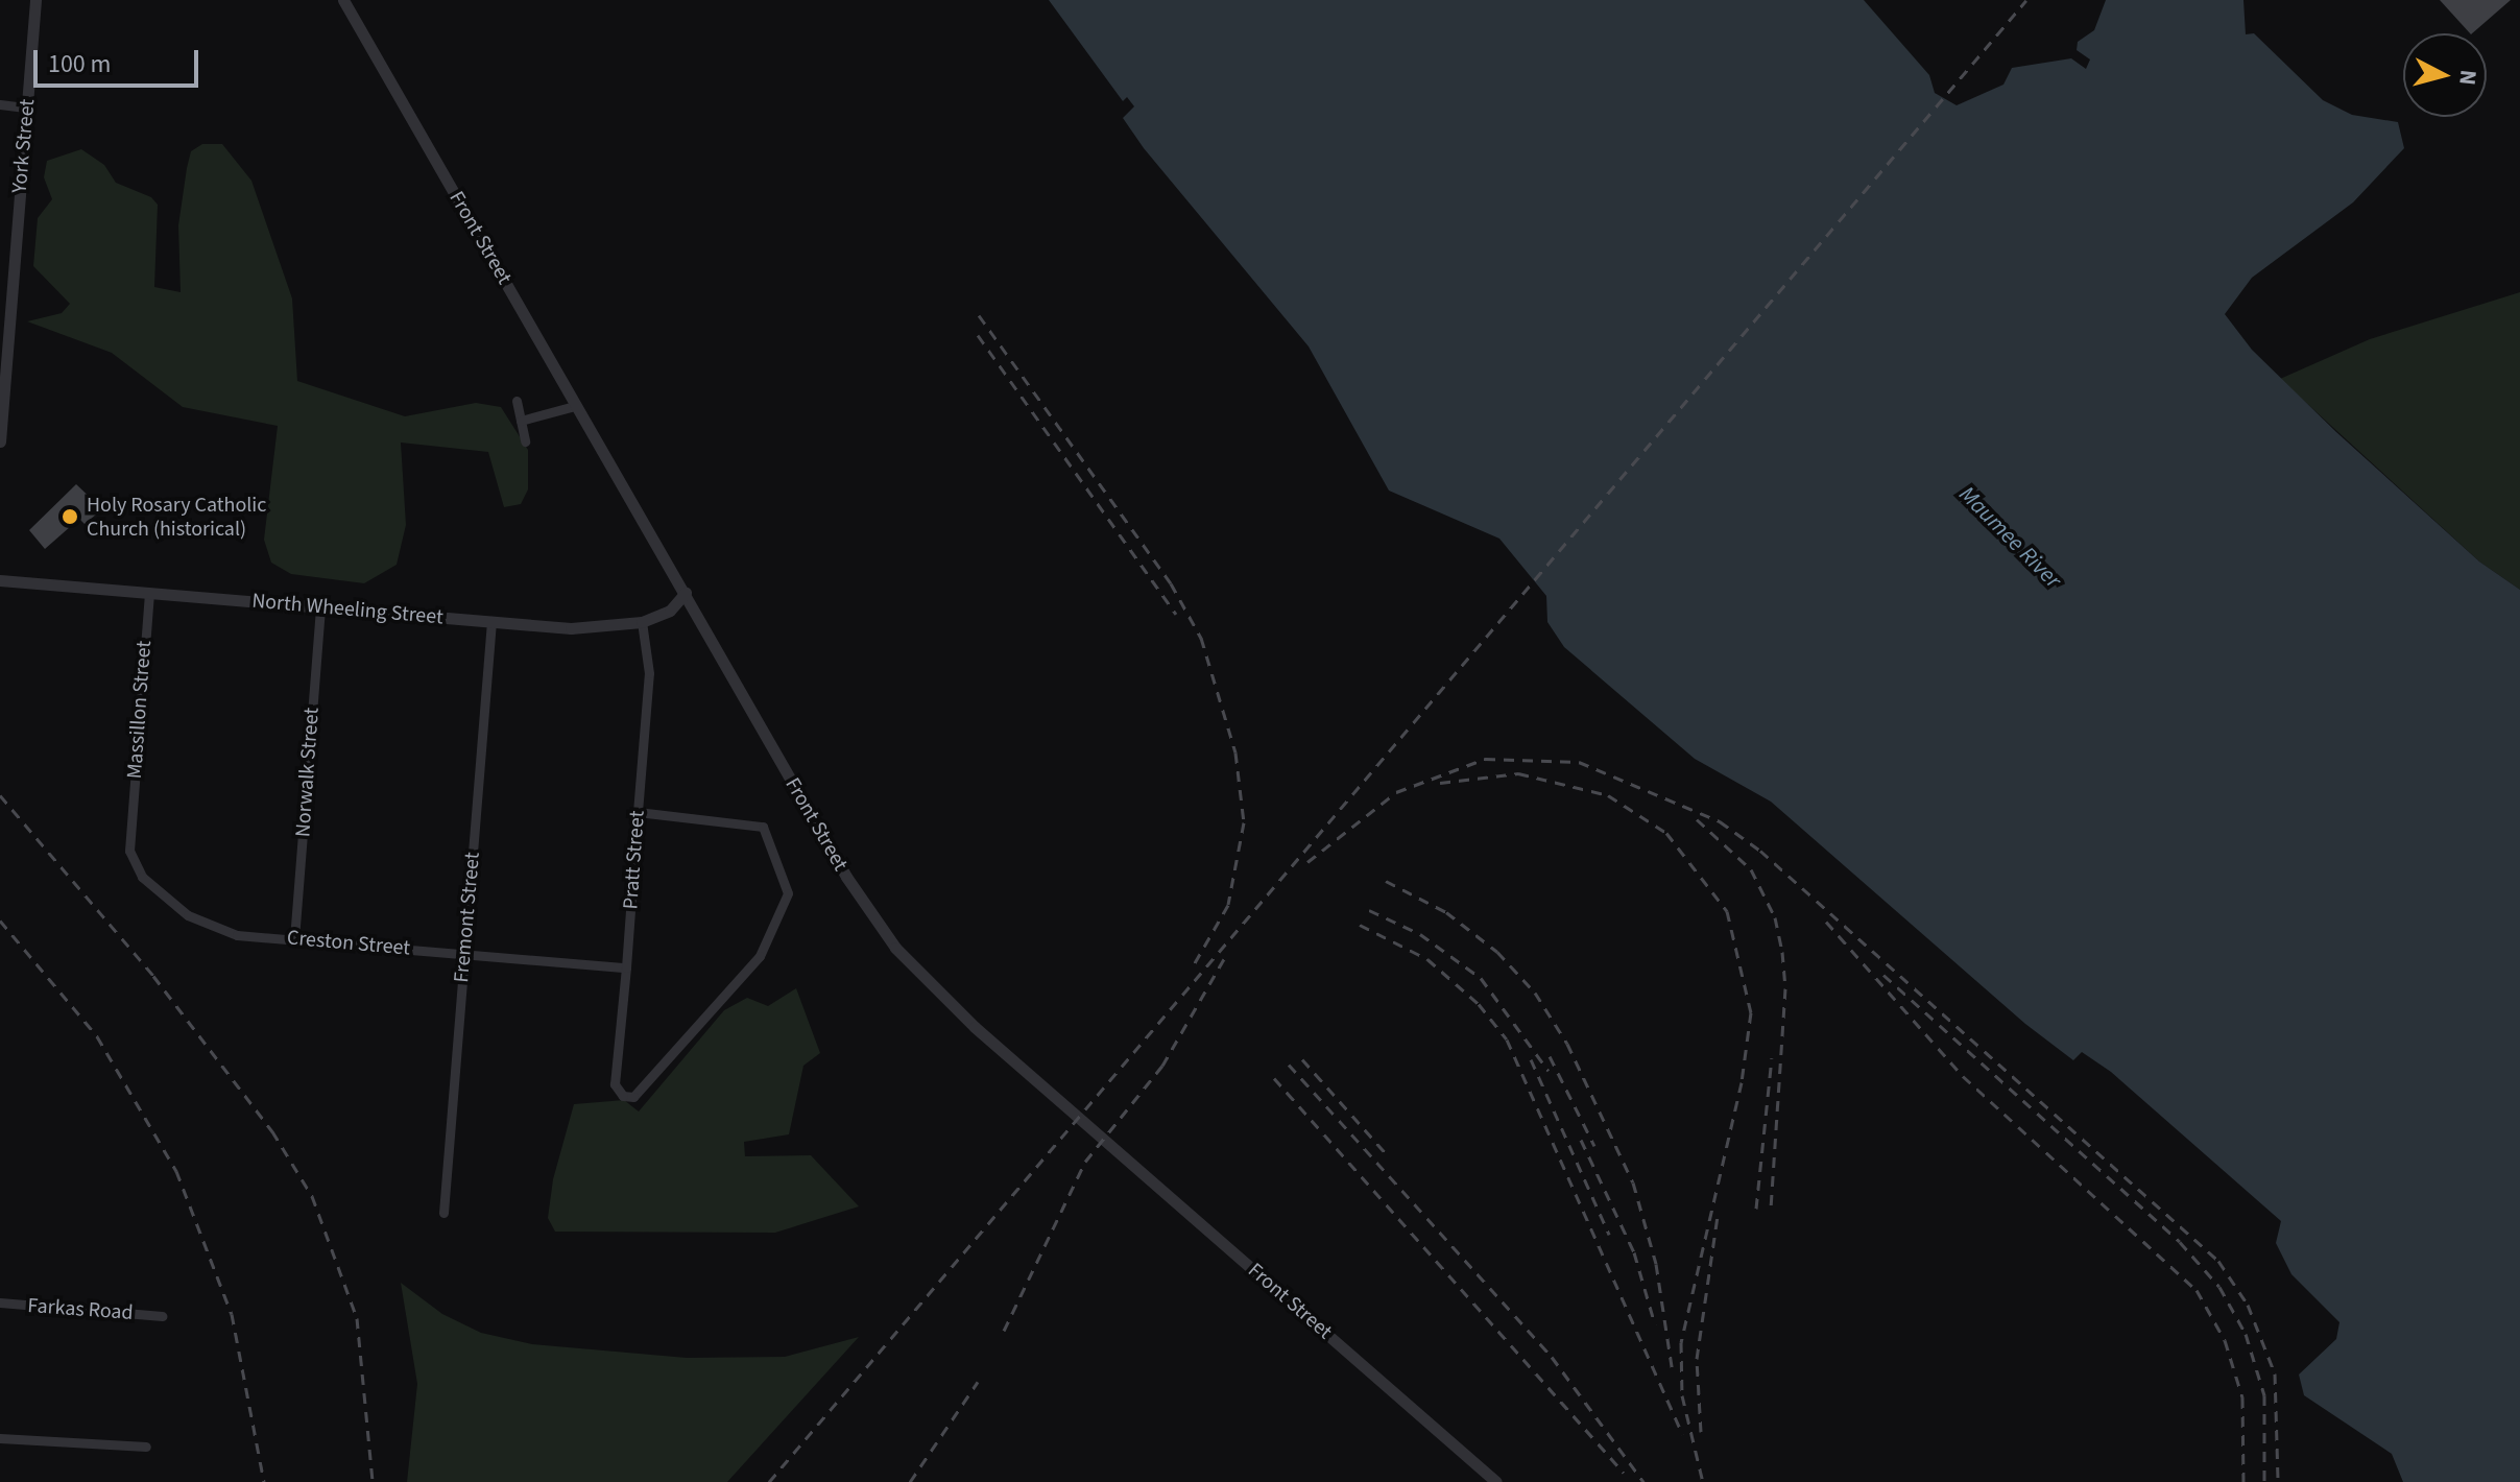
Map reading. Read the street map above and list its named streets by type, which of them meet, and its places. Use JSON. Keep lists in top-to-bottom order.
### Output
{
  "streets": {
    "street": [
      "York Street",
      "Front Street",
      "North Wheeling Street",
      "Massillon Street",
      "Norwalk Street",
      "Pratt Street",
      "Fremont Street",
      "Creston Street",
      "Farkas Road"
    ]
  },
  "crossings": [
    ["Front Street", "North Wheeling Street"],
    ["North Wheeling Street", "Massillon Street"],
    ["North Wheeling Street", "Norwalk Street"],
    ["North Wheeling Street", "Pratt Street"],
    ["North Wheeling Street", "Fremont Street"],
    ["Massillon Street", "Creston Street"],
    ["Norwalk Street", "Creston Street"],
    ["Pratt Street", "Creston Street"],
    ["Fremont Street", "Creston Street"]
  ],
  "water": ["Maumee River"],
  "places": ["Holy Rosary Catholic Church (historical)"],
  "scale_bar": "100 m",
  "north": "right"
}
